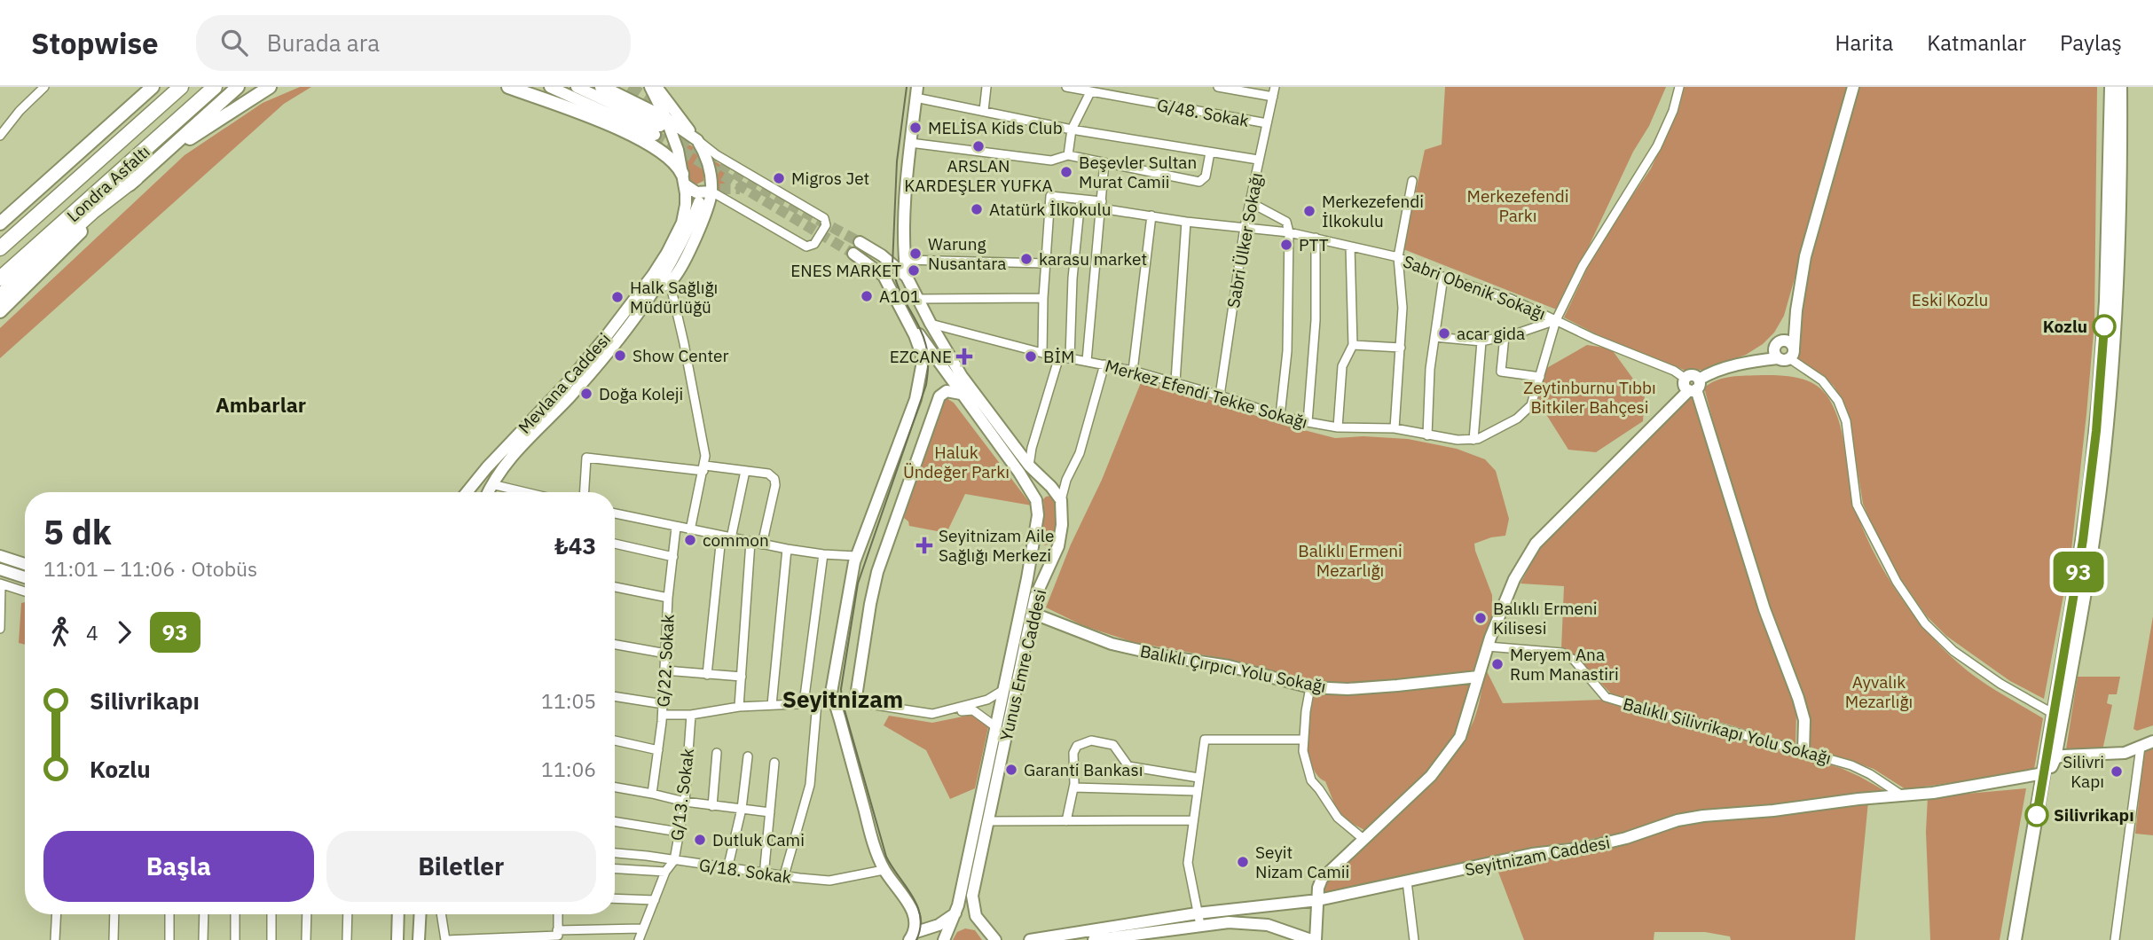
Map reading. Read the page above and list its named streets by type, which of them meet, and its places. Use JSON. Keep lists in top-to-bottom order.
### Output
{
  "streets": {
    "highway": ["Londra Asfaltı"],
    "main road": [
      "Mevlana Caddesi",
      "Yunus Emre Caddesi",
      "Balıklı Çırpıcı Yolu Sokağı",
      "Seyitnizam Caddesi"
    ],
    "street": [
      "G/48. Sokak",
      "Sabri Ülker Sokağı",
      "Sabri Obenik Sokağı",
      "Merkez Efendi Tekke Sokağı",
      "G/22. Sokak",
      "Balıklı Silivrikapı Yolu Sokağı",
      "G/13. Sokak",
      "G/18. Sokak"
    ]
  },
  "crossings": [
    ["G/48. Sokak", "Sabri Ülker Sokağı"],
    ["Sabri Ülker Sokağı", "Sabri Obenik Sokağı"],
    ["Sabri Ülker Sokağı", "Merkez Efendi Tekke Sokağı"],
    ["Yunus Emre Caddesi", "Balıklı Çırpıcı Yolu Sokağı"],
    ["Balıklı Silivrikapı Yolu Sokağı", "Seyitnizam Caddesi"],
    ["G/13. Sokak", "G/18. Sokak"]
  ],
  "districts": ["Ambarlar", "Seyitnizam"],
  "parks": [
    "Merkezefendi Parkı",
    "Eski Kozlu",
    "Zeytinburnu Tıbbı Bitkiler Bahçesi",
    "Haluk Ündeğer Parkı",
    "Balıklı Ermeni Mezarlığı",
    "Ayvalık Mezarlığı"
  ],
  "places": {
    "other": [
      "MELİSA Kids Club",
      "ARSLAN KARDEŞLER YUFKA",
      "Beşevler Sultan Murat Camii",
      "Migros Jet",
      "Atatürk İlkokulu",
      "Merkezefendi İlkokulu",
      "PTT",
      "Warung Nusantara",
      "karasu market",
      "ENES MARKET",
      "A101",
      "Halk Sağlığı Müdürlüğü",
      "Kozlu",
      "acar gida",
      "Show Center",
      "BİM",
      "Doğa Koleji",
      "common",
      "Balıklı Ermeni Kilisesi",
      "Meryem Ana Rum Manastiri",
      "Garanti Bankası",
      "Silivri Kapı",
      "Silivrikapı",
      "Dutluk Cami",
      "Seyit Nizam Camii"
    ],
    "health": ["EZCANE", "Seyitnizam Aile Sağlığı Merkezi"]
  },
  "lines": ["bus line 93"],
  "page": {
    "header": "Stopwise",
    "search": "Burada ara",
    "nav": ["Harita", "Katmanlar", "Paylaş"],
    "on_map": "93",
    "heading": ["5 dk", "11:01 – 11:06 · Otobüs", "₺43"],
    "legs": ["4", "93"],
    "list": [
      {
        "name": "Silivrikapı",
        "value": "11:05"
      },
      {
        "name": "Kozlu",
        "value": "11:06"
      }
    ],
    "buttons": ["Başla", "Biletler"]
  }
}
